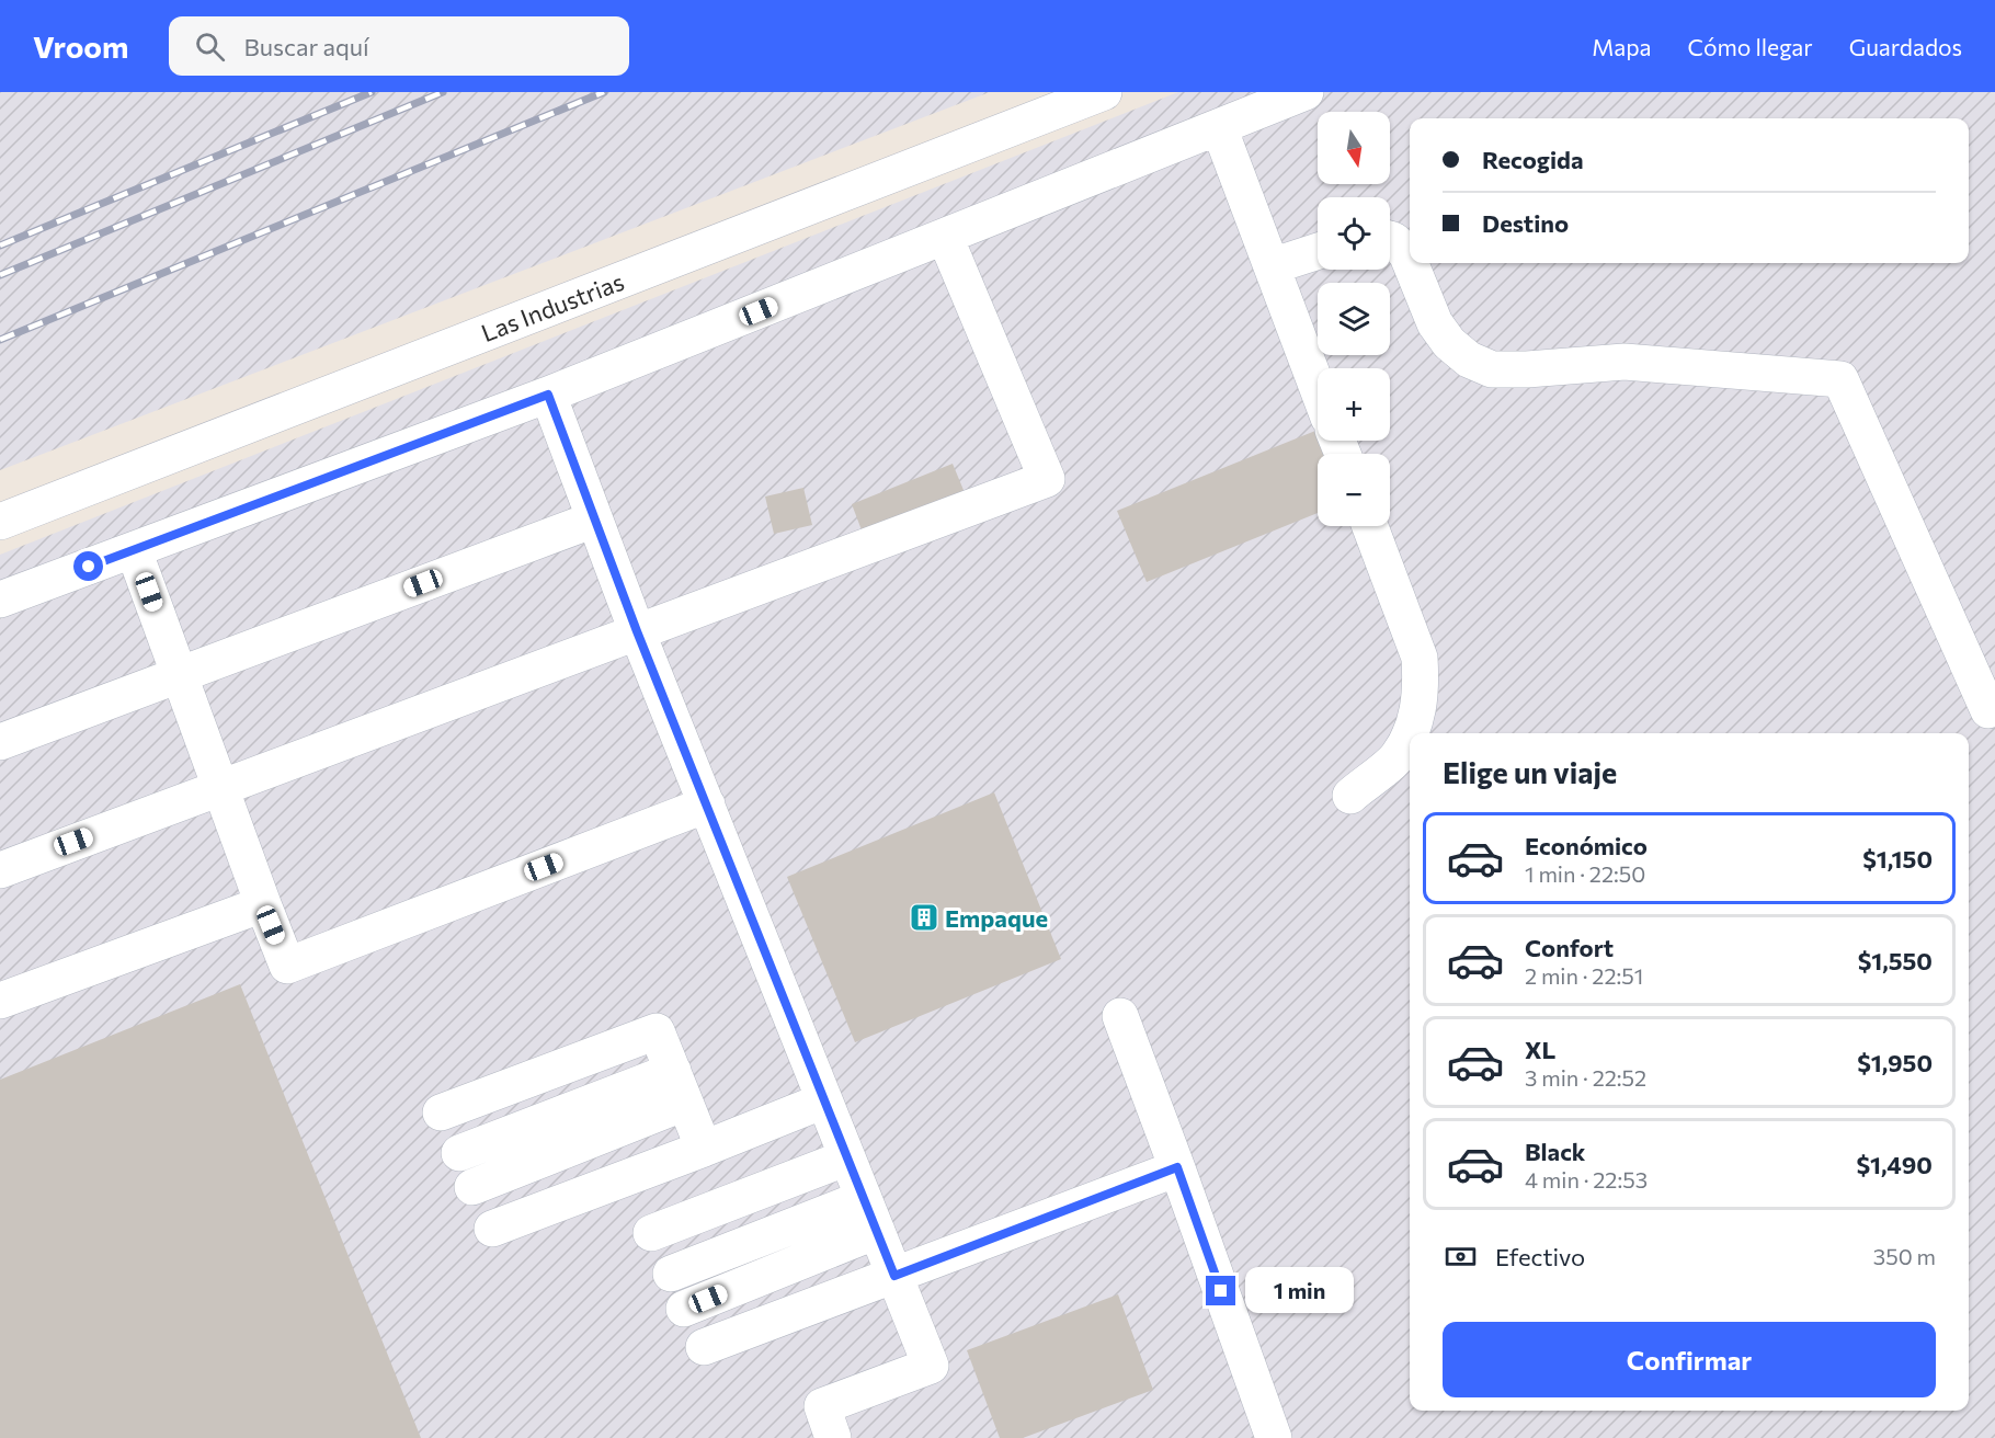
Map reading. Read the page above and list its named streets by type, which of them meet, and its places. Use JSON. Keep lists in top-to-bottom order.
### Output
{
  "streets": {
    "street": ["Las Industrias"]
  },
  "places": {
    "building": ["Empaque"]
  },
  "north": "bottom",
  "page": {
    "header": "Vroom",
    "search": "Buscar aquí",
    "nav": ["Mapa", "Cómo llegar", "Guardados"],
    "map_buttons": ["+", "−"],
    "banner": ["Recogida", "Destino"],
    "heading": "Elige un viaje",
    "list": [
      {
        "name": "Económico",
        "note": "1 min · 22:50",
        "value": "$1,150"
      },
      {
        "name": "Confort",
        "note": "2 min · 22:51",
        "value": "$1,550"
      },
      {
        "name": "XL",
        "note": "3 min · 22:52",
        "value": "$1,950"
      },
      {
        "name": "Black",
        "note": "4 min · 22:53",
        "value": "$1,490"
      }
    ],
    "pay": ["Efectivo", "350 m"],
    "bubble": "1 min",
    "buttons": "Confirmar"
  }
}
